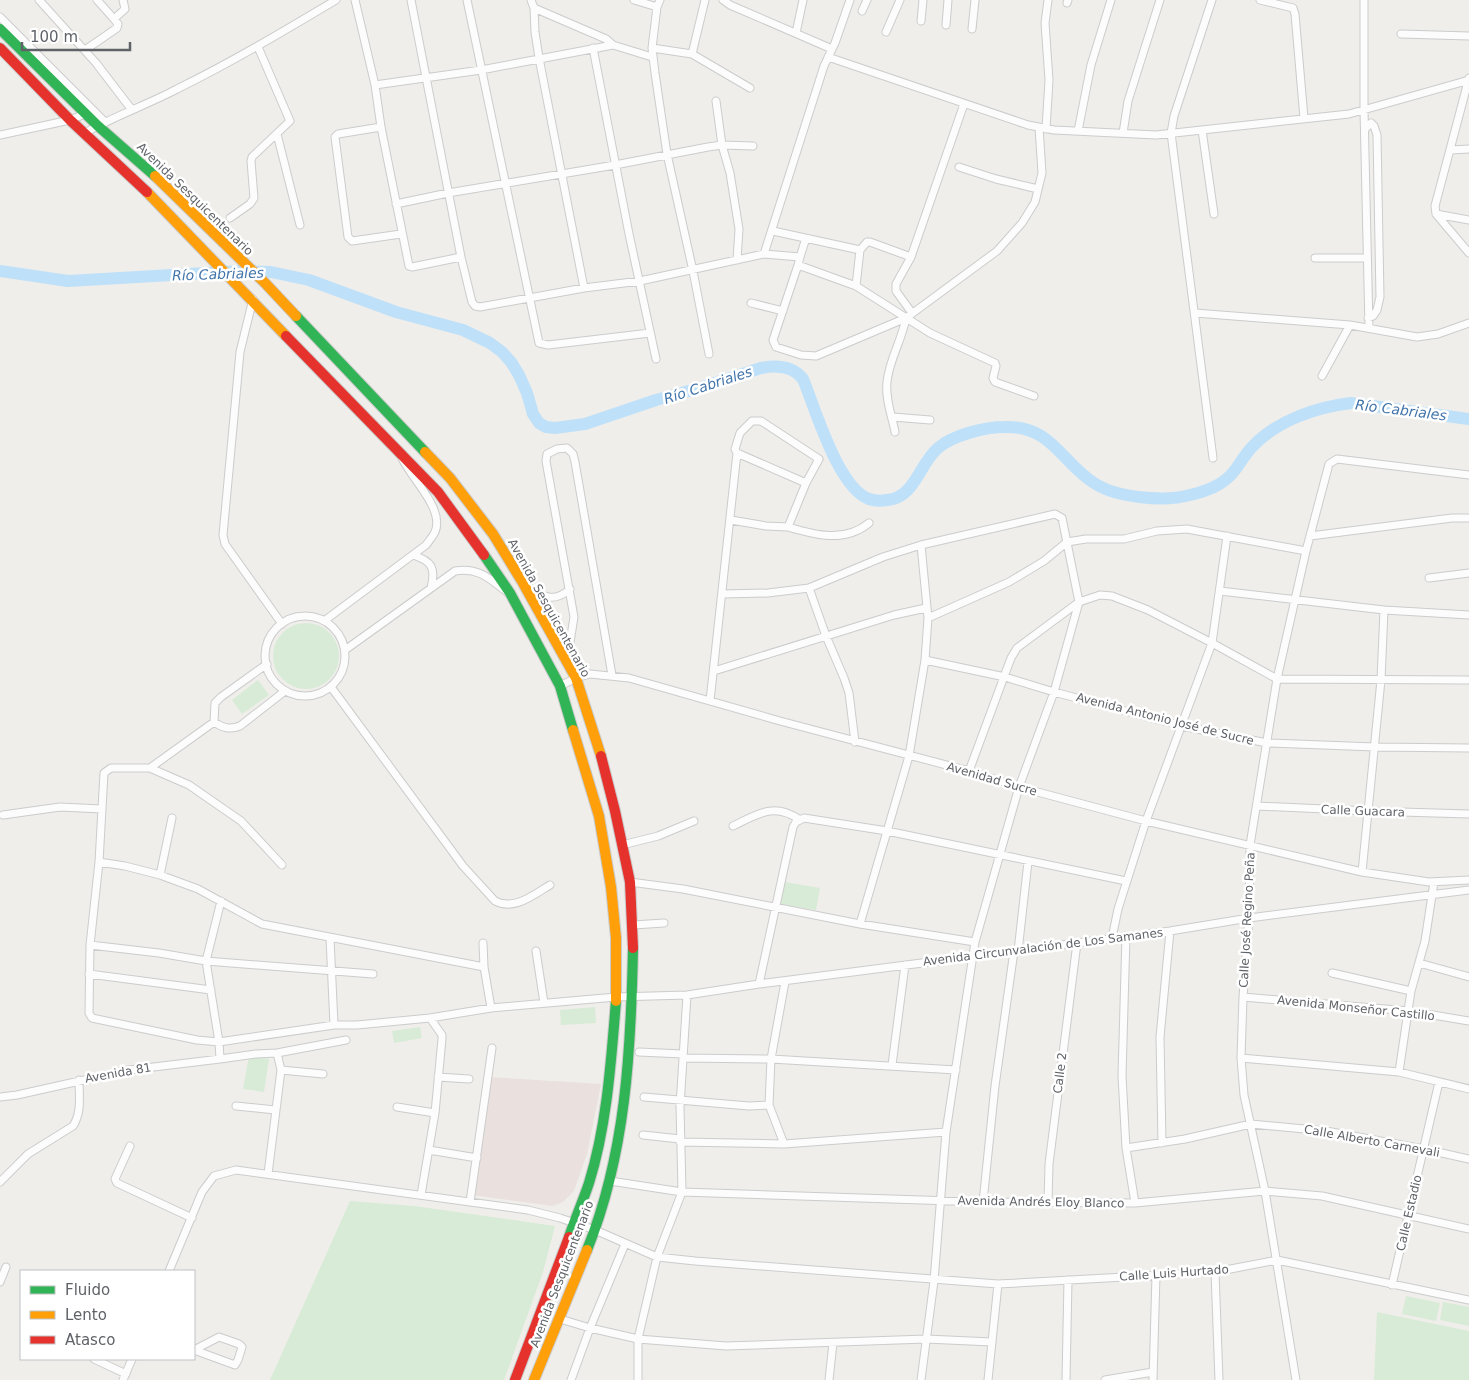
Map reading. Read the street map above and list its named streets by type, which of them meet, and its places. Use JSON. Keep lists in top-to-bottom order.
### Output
{
  "streets": {
    "main road": ["Avenida Sesquicentenario"],
    "street": [
      "Avenida Antonio José de Sucre",
      "Avenidad Sucre",
      "Calle Guacara",
      "Calle José Regino Peña",
      "Avenida Circunvalación de Los Samanes",
      "Avenida Monseñor Castillo",
      "Avenida 81",
      "Calle 2",
      "Calle Alberto Carnevali",
      "Avenida Andrés Eloy Blanco",
      "Calle Estadio",
      "Calle Luis Hurtado"
    ]
  },
  "crossings": [
    ["Avenida Sesquicentenario", "Avenidad Sucre"],
    ["Avenida Sesquicentenario", "Avenida Circunvalación de Los Samanes"],
    ["Avenida Sesquicentenario", "Avenida Andrés Eloy Blanco"],
    ["Avenida Sesquicentenario", "Calle Luis Hurtado"],
    ["Avenida Antonio José de Sucre", "Calle José Regino Peña"],
    ["Avenidad Sucre", "Calle José Regino Peña"],
    ["Calle Guacara", "Calle José Regino Peña"],
    ["Calle José Regino Peña", "Avenida Circunvalación de Los Samanes"],
    ["Calle José Regino Peña", "Avenida Monseñor Castillo"],
    ["Calle José Regino Peña", "Calle Alberto Carnevali"],
    ["Calle José Regino Peña", "Avenida Andrés Eloy Blanco"],
    ["Calle José Regino Peña", "Calle Luis Hurtado"],
    ["Avenida Circunvalación de Los Samanes", "Calle 2"],
    ["Calle 2", "Avenida Andrés Eloy Blanco"],
    ["Calle Alberto Carnevali", "Calle Estadio"],
    ["Avenida Andrés Eloy Blanco", "Calle Estadio"],
    ["Calle Estadio", "Calle Luis Hurtado"]
  ],
  "water": ["Río Cabriales"],
  "legend": ["Fluido", "Lento", "Atasco"],
  "scale_bar": "100 m"
}
